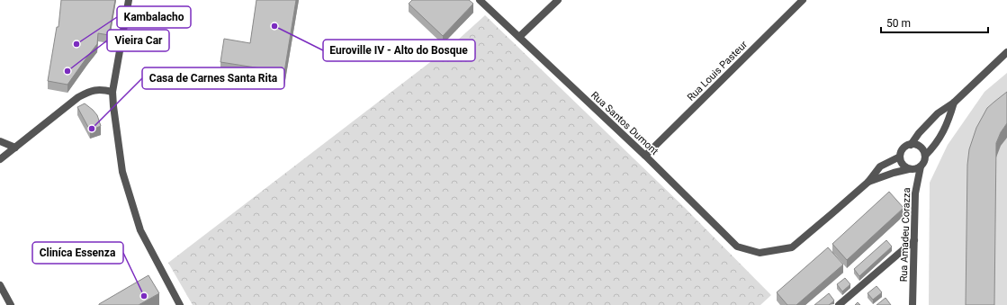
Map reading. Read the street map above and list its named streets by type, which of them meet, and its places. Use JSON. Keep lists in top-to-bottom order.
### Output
{
  "streets": {
    "street": ["Rua Louis Pasteur", "Rua Santos Dumont", "Rua Amadeu Corazza"]
  },
  "crossings": [
    ["Rua Louis Pasteur", "Rua Santos Dumont"]
  ],
  "places": [
    "Euroville IV - Alto do Bosque",
    "Kambalacho",
    "Vieira Car",
    "Casa de Carnes Santa Rita",
    "Cliníca Essenza"
  ],
  "scale_bar": "50 m"
}
